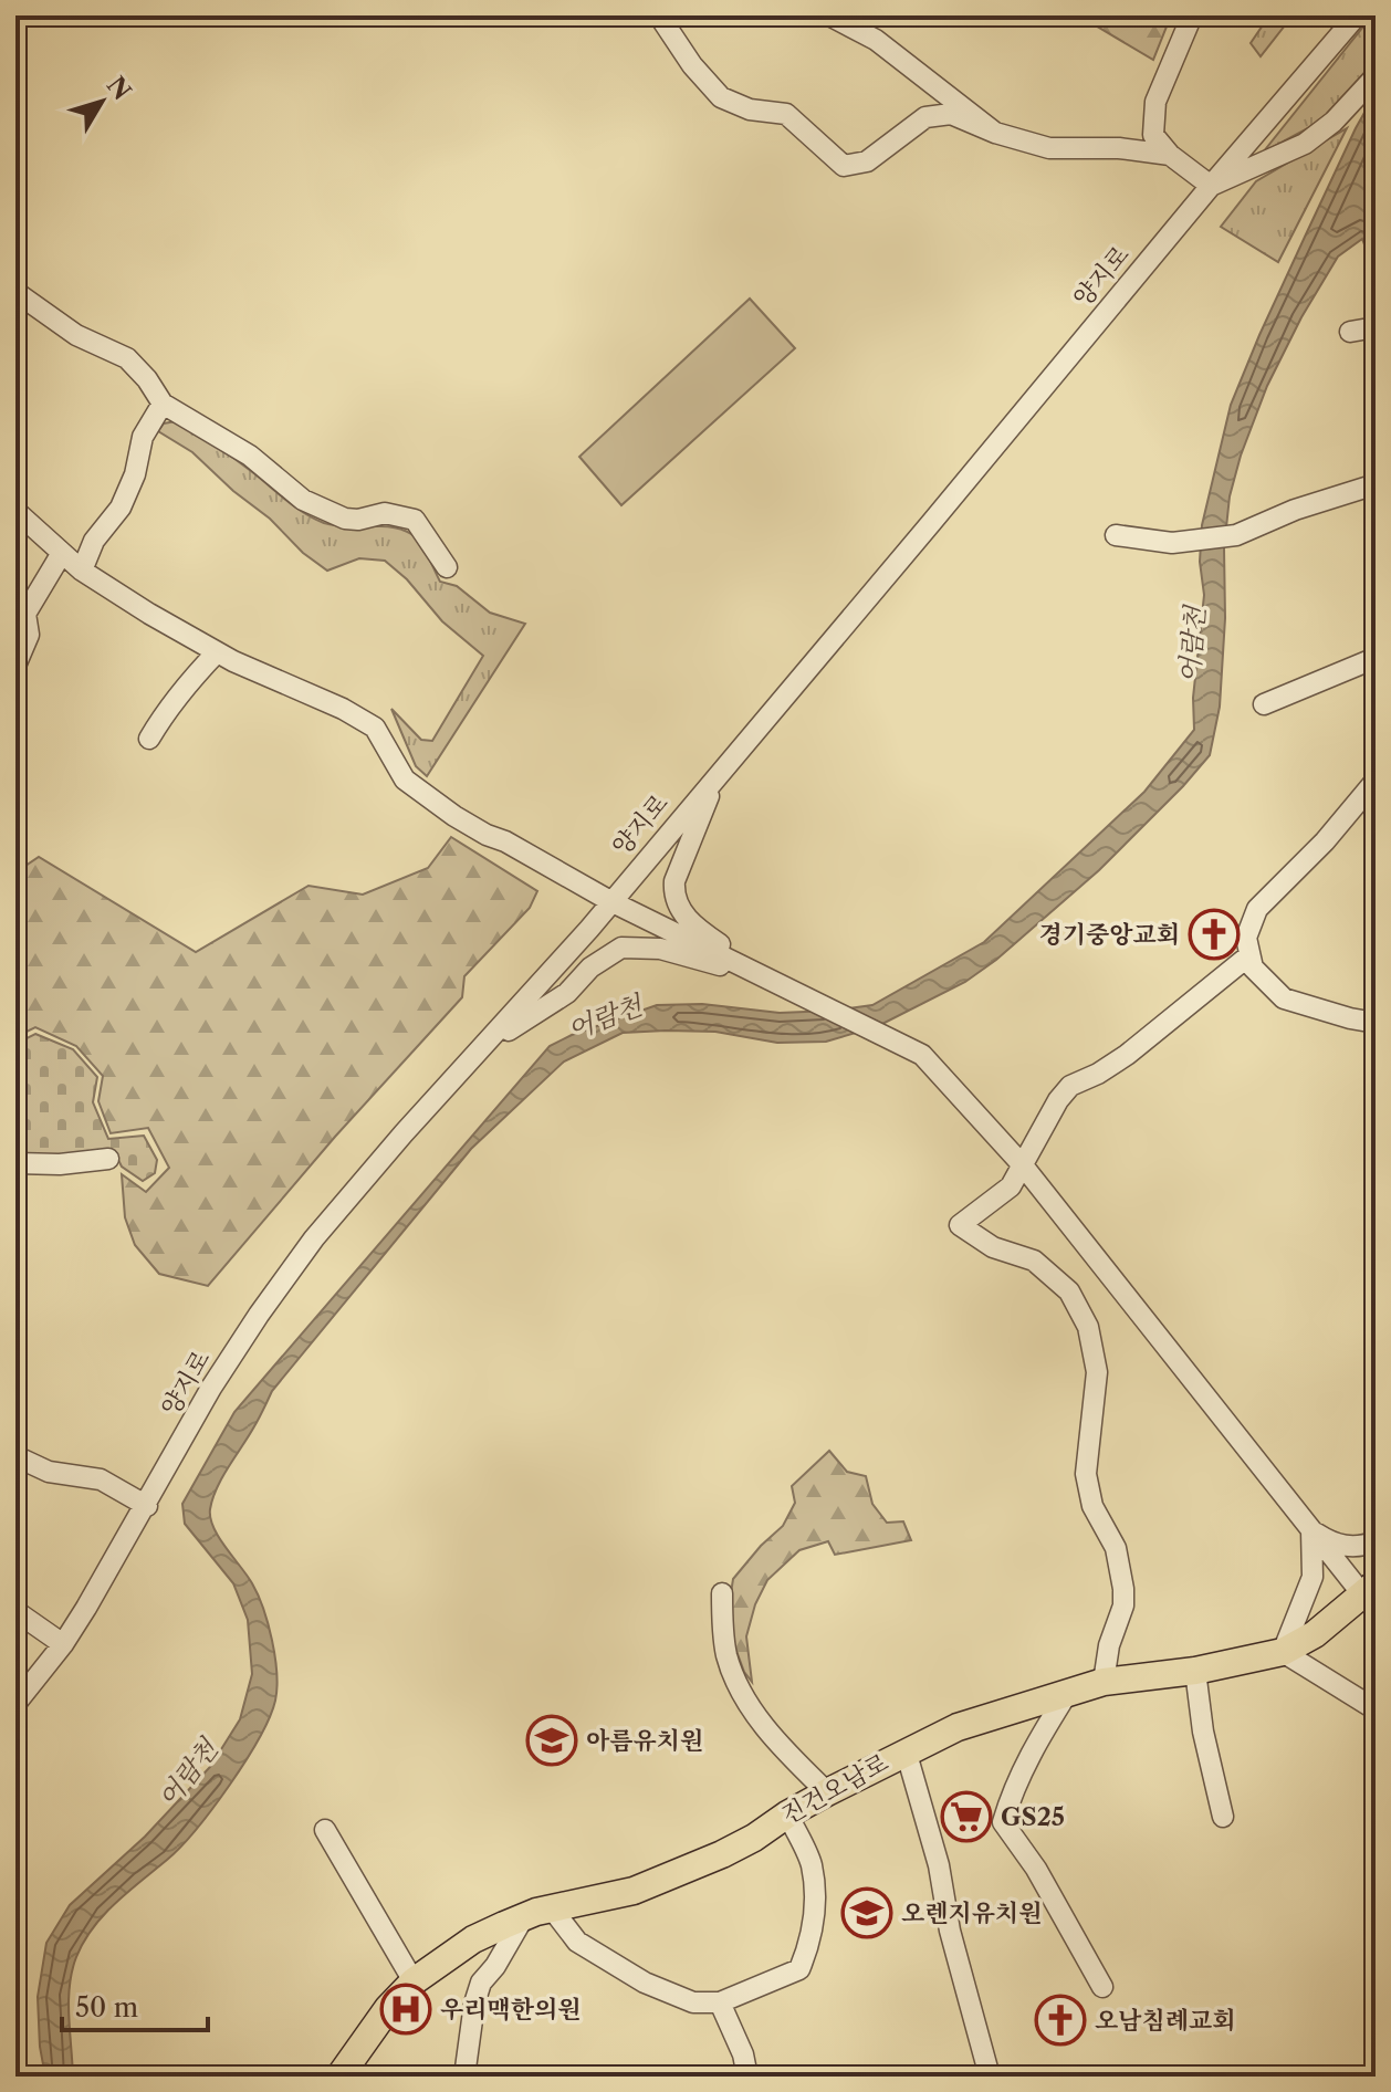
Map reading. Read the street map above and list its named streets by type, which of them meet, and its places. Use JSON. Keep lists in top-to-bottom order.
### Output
{
  "streets": {
    "main road": ["진건오남로"],
    "street": ["양지로"]
  },
  "water": ["어람천"],
  "places": {
    "church": ["경기중앙교회", "오남침례교회"],
    "school or university": ["아름유치원", "오렌지유치원"],
    "supermarket": ["GS25"],
    "hospital": ["우리맥한의원"]
  },
  "scale_bar": "50 m",
  "north": "top right"
}
